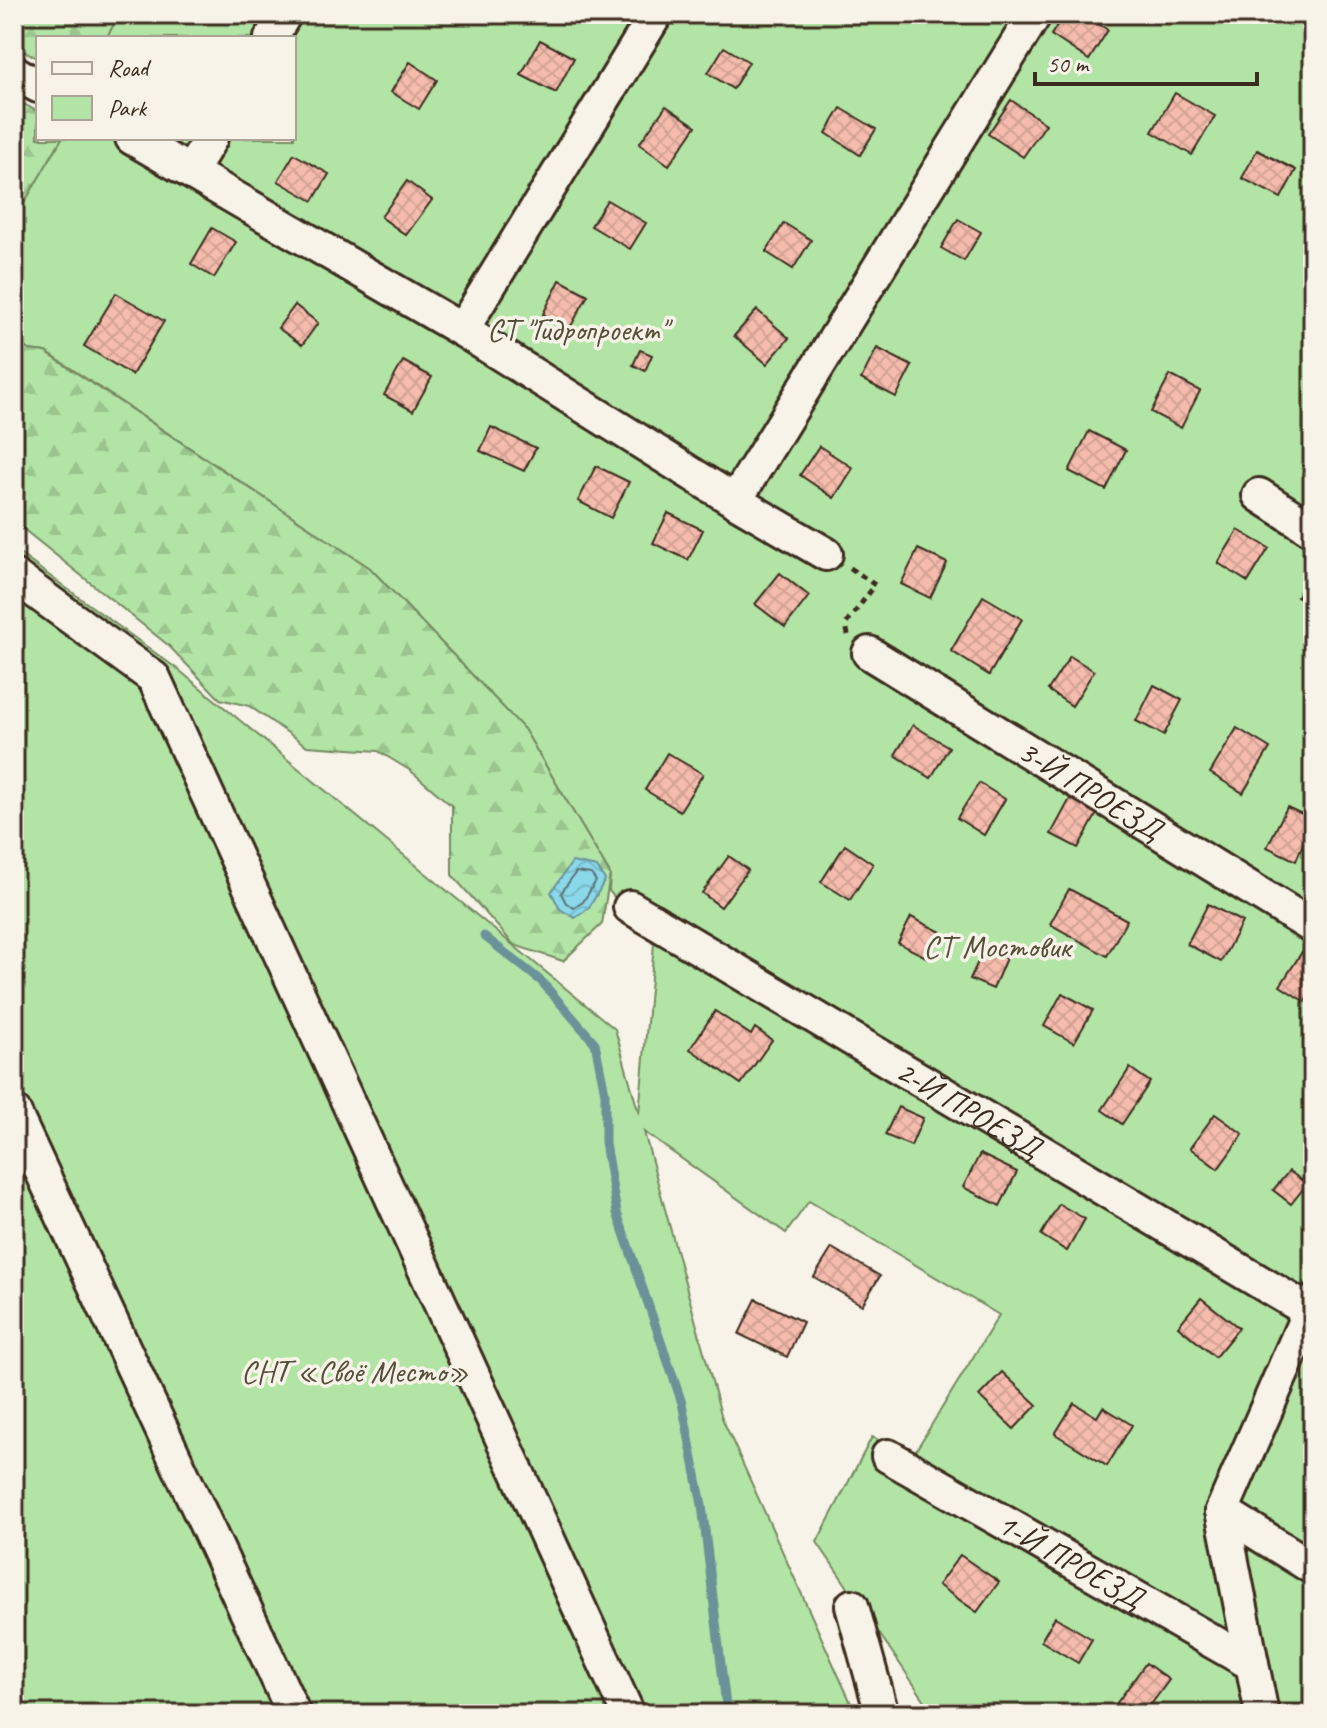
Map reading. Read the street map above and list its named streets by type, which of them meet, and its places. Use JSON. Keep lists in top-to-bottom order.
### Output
{
  "streets": {
    "street": ["3-Й ПРОЕЗД", "2-Й ПРОЕЗД", "1-Й ПРОЕЗД"]
  },
  "parks": ["СТ \"Гидропроект\"", "СТ Мостовик", "СНТ «Своё Место»"],
  "legend": ["Road", "Park"],
  "scale_bar": "50 m"
}
